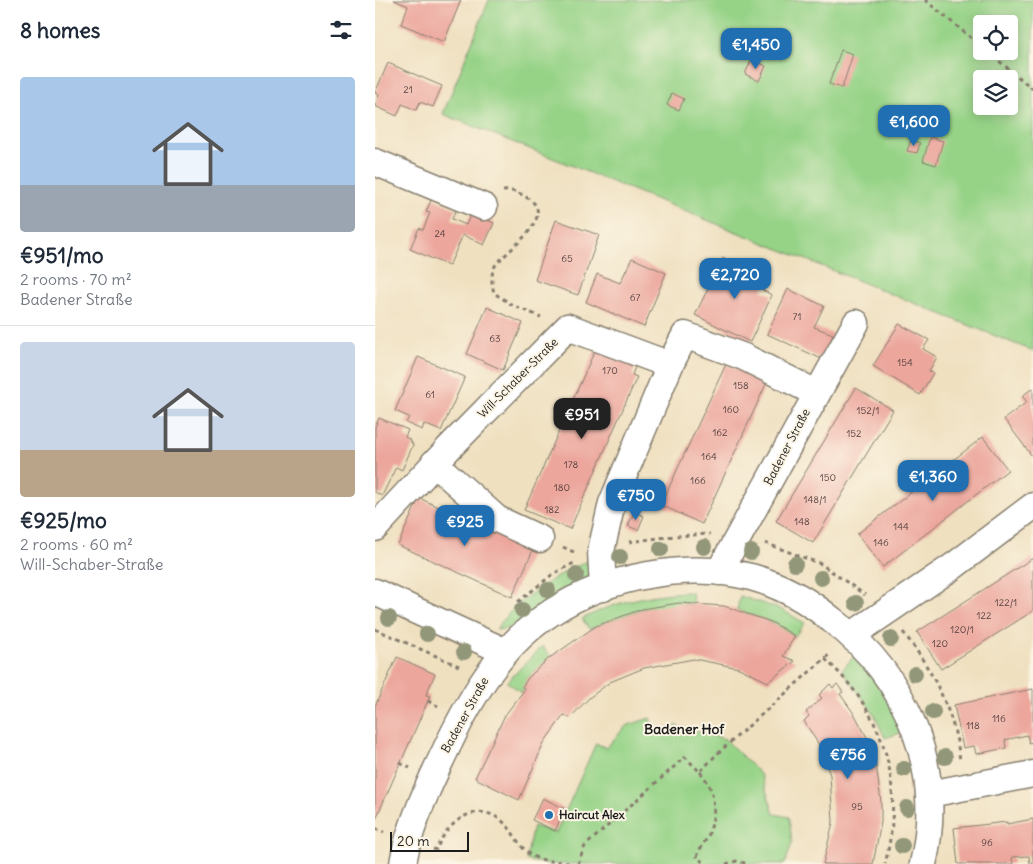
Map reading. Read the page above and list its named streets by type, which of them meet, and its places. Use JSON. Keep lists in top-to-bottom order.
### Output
{
  "streets": {
    "street": ["Will-Schaber-Straße", "Badener Straße"]
  },
  "districts": ["Badener Hof"],
  "places": ["Haircut Alex"],
  "house_numbers": [
    "21",
    "24",
    "65",
    "67",
    "71",
    "63",
    "154",
    "170",
    "158",
    "61",
    "160",
    "152/1",
    "162",
    "152",
    "164",
    "178",
    "150",
    "166",
    "180",
    "148/1",
    "182",
    "148",
    "144",
    "146",
    "122/1",
    "122",
    "120/1",
    "120",
    "116",
    "118",
    "95",
    "96"
  ],
  "scale_bar": "20 m",
  "page": {
    "heading": "8 homes",
    "price": [
      "€1,450",
      "€1,600",
      "€2,720",
      "€951",
      "€1,360",
      "€750",
      "€925",
      "€756"
    ],
    "list": [
      {
        "name": "€951/mo",
        "note": "2 rooms · 70 m² · Badener Straße"
      },
      {
        "name": "€925/mo",
        "note": "2 rooms · 60 m² · Will-Schaber-Straße"
      }
    ],
    "scale": "20 m"
  }
}
